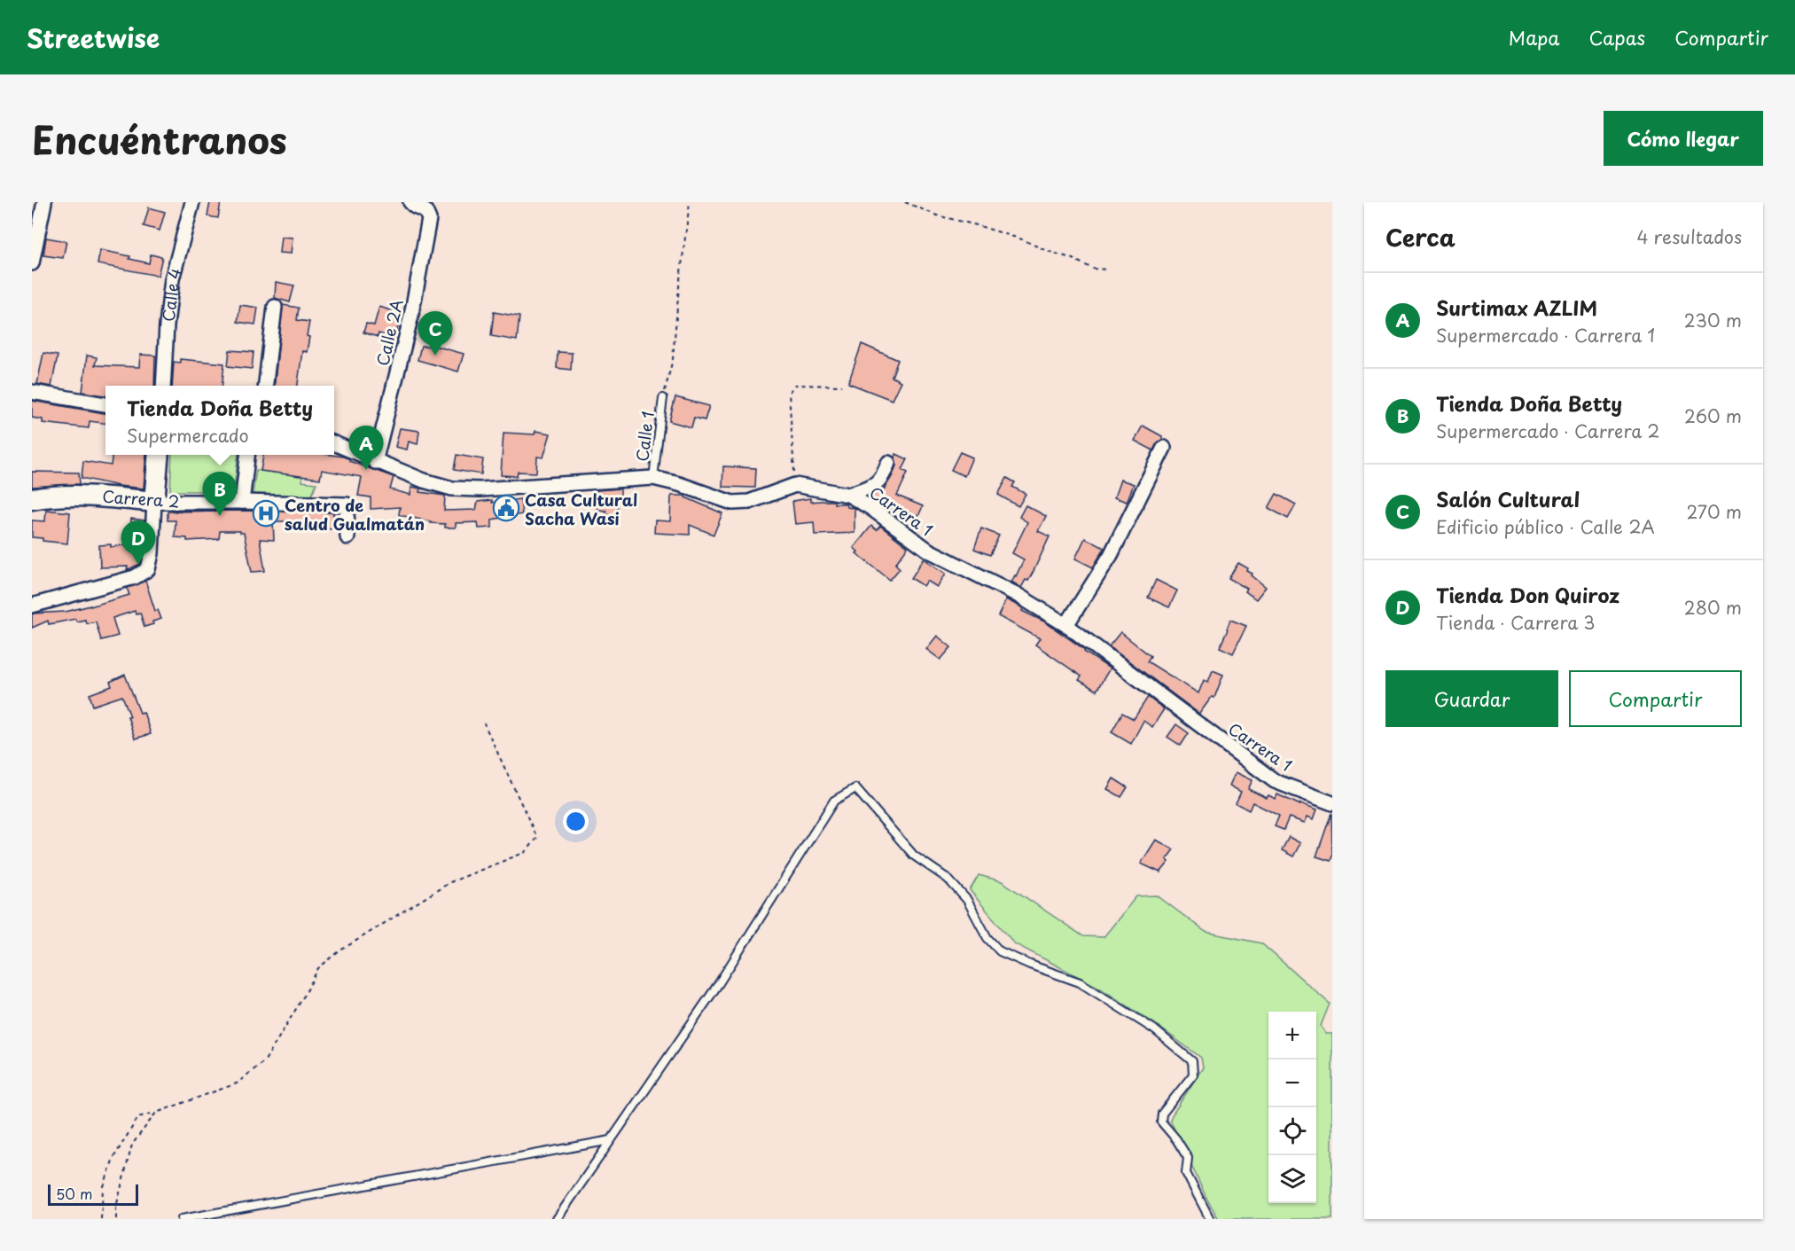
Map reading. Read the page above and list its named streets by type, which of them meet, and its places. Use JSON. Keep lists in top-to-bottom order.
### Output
{
  "streets": {
    "street": [
      "Calle 4",
      "Calle 2A",
      "Carrera 2",
      "Carrera 1"
    ],
    "lane": ["Calle 1"]
  },
  "places": {
    "public building": ["Casa Cultural Sacha Wasi"],
    "hospital": ["Centro de salud Gualmatán"]
  },
  "scale_bar": "50 m",
  "page": {
    "header": "Streetwise",
    "nav": ["Mapa", "Capas", "Compartir"],
    "title": "Encuéntranos",
    "buttons": [
      "Cómo llegar",
      ["Guardar", "Compartir"]
    ],
    "heading": ["Cerca", "4 resultados"],
    "list": [
      {
        "mark": "A",
        "name": "Surtimax AZLIM",
        "note": "Supermercado · Carrera 1",
        "value": "230 m"
      },
      {
        "mark": "B",
        "name": "Tienda Doña Betty",
        "note": "Supermercado · Carrera 2",
        "value": "260 m"
      },
      {
        "mark": "C",
        "name": "Salón Cultural",
        "note": "Edificio público · Calle 2A",
        "value": "270 m"
      },
      {
        "mark": "D",
        "name": "Tienda Don Quiroz",
        "note": "Tienda · Carrera 3",
        "value": "280 m"
      }
    ],
    "pins": [
      "C",
      "A",
      "B",
      "D"
    ],
    "popup": ["Tienda Doña Betty", "Supermercado"],
    "map_buttons": ["+", "−"],
    "scale": "50 m"
  }
}
